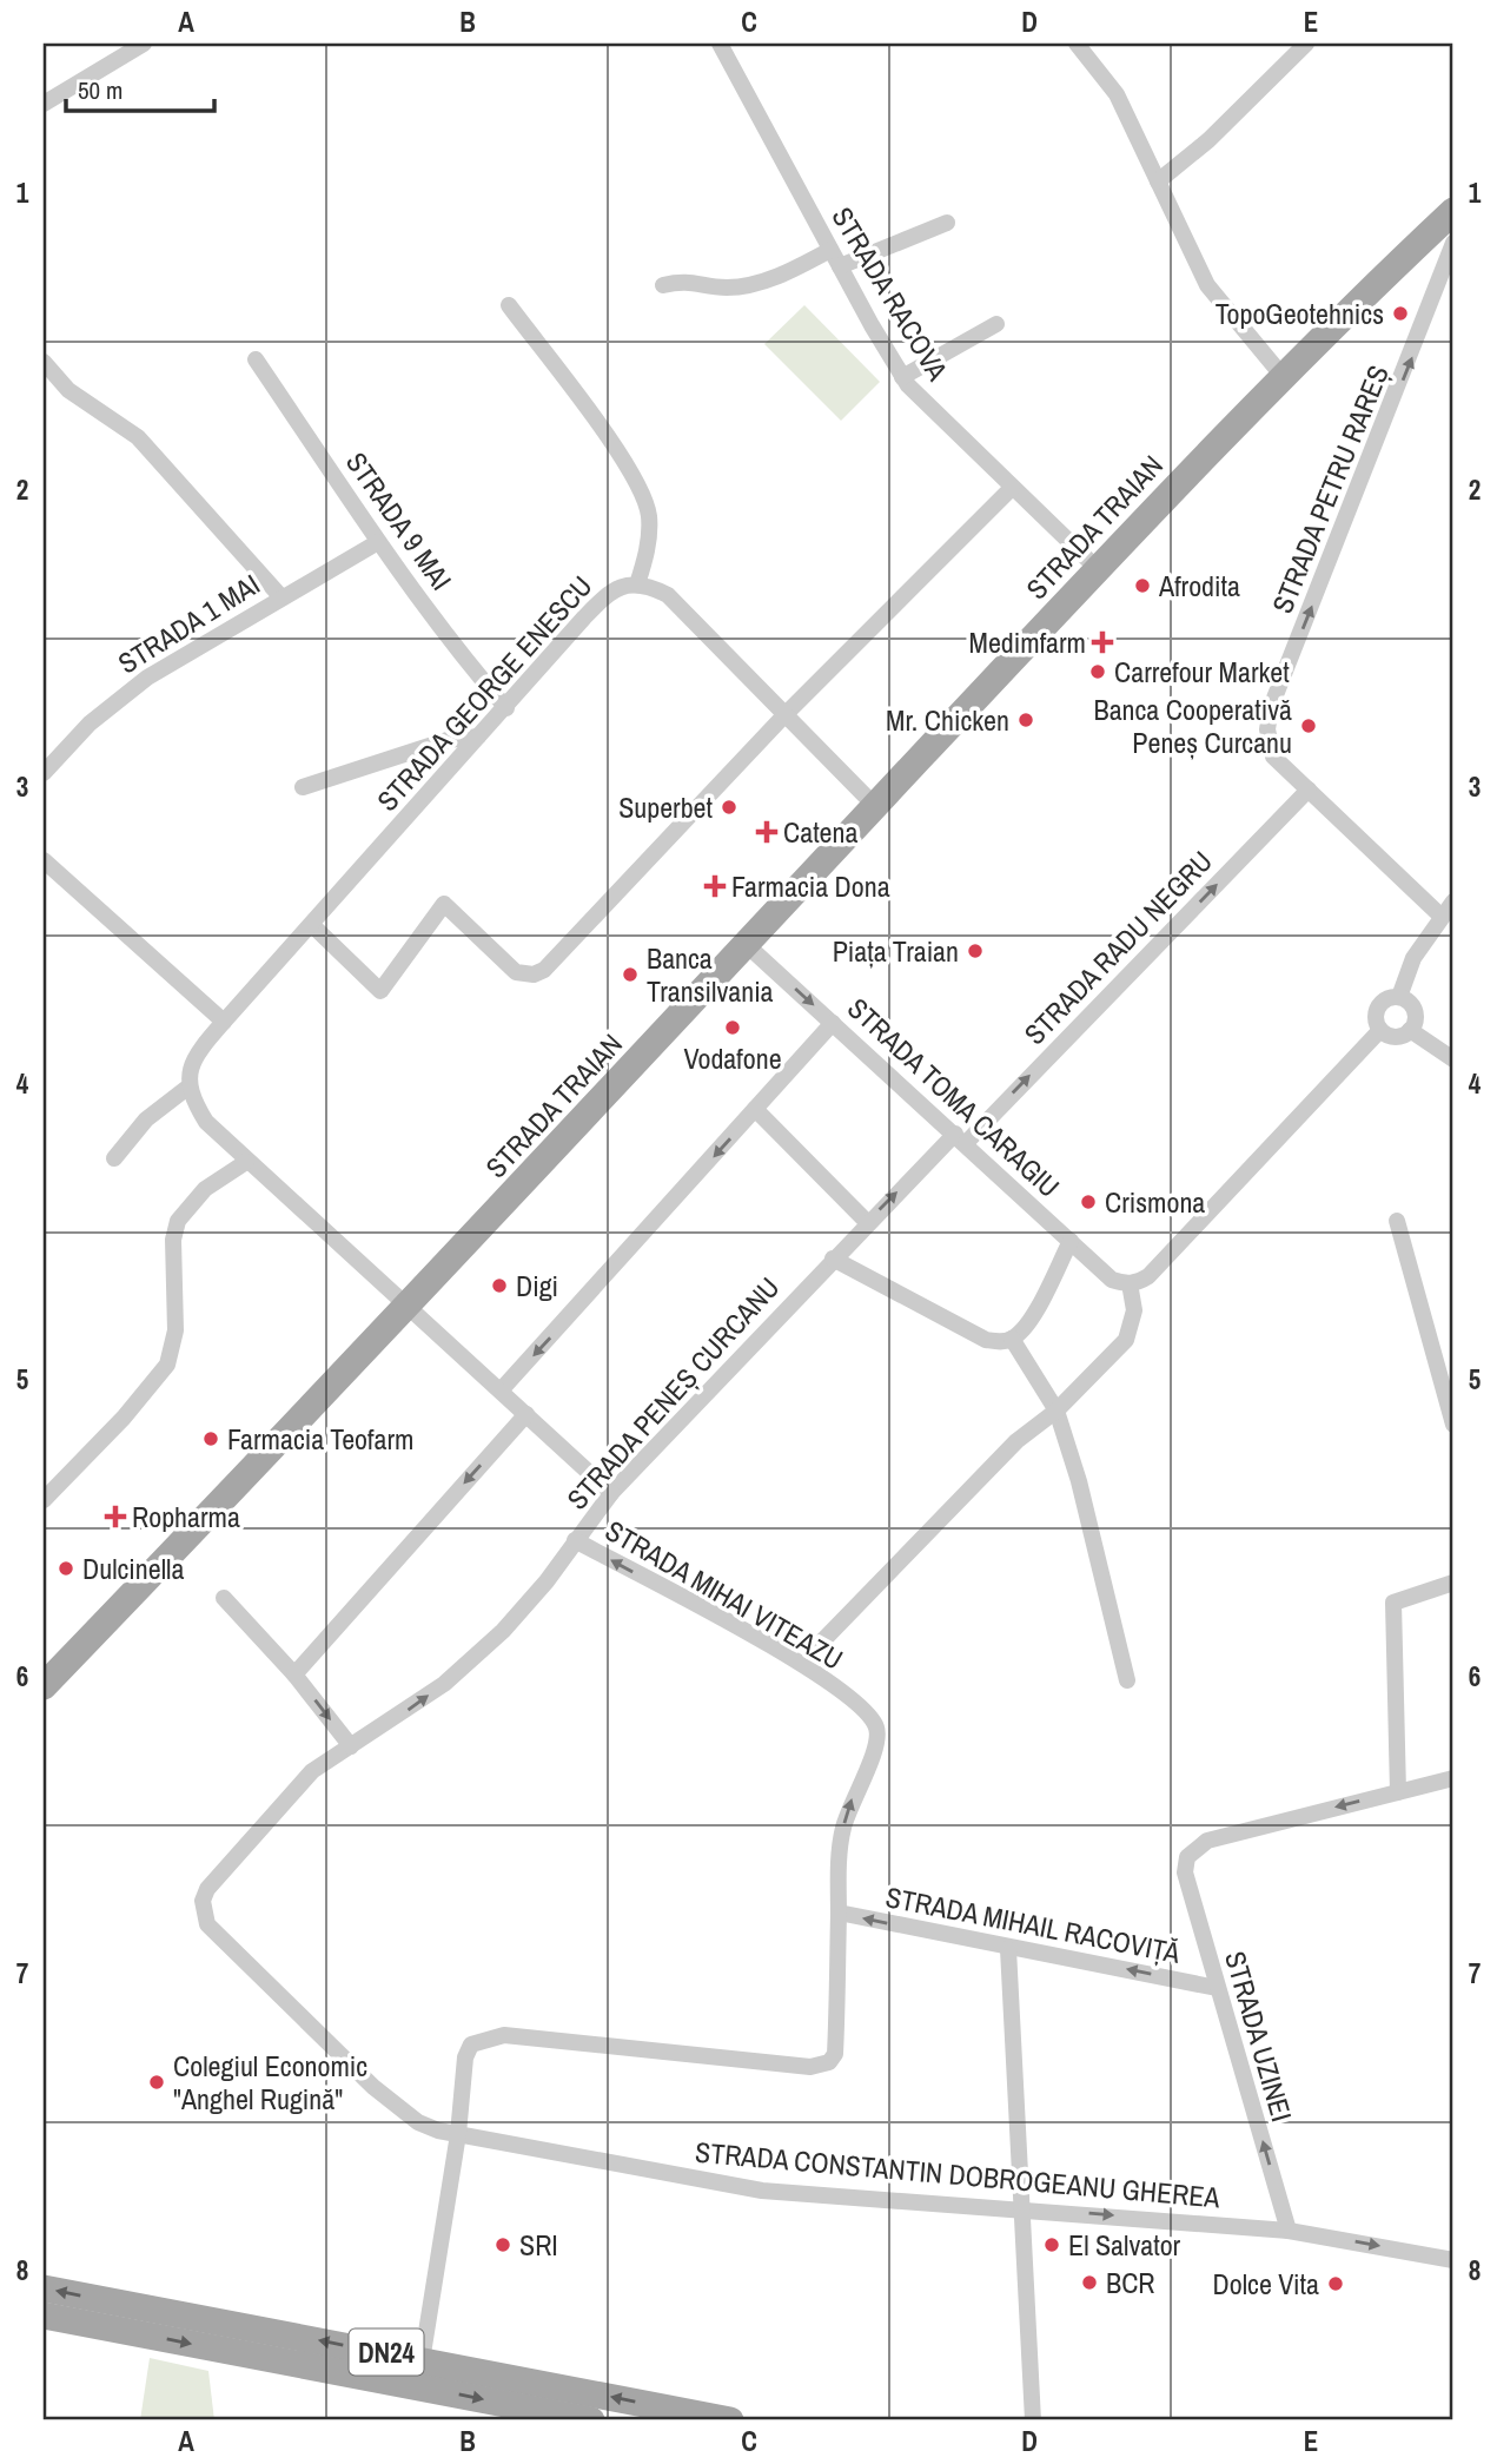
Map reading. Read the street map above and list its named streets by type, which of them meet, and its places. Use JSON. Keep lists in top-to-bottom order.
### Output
{
  "streets": {
    "main road": ["STRADA TRAIAN", "DN24"],
    "street": [
      "STRADA RACOVA",
      "STRADA PETRU RAREȘ",
      "STRADA 9 MAI",
      "STRADA 1 MAI",
      "STRADA GEORGE ENESCU",
      "STRADA RADU NEGRU",
      "STRADA TOMA CARAGIU",
      "STRADA PENEȘ CURCANU",
      "STRADA MIHAI VITEAZU",
      "STRADA MIHAIL RACOVIȚĂ",
      "STRADA UZINEI",
      "STRADA CONSTANTIN DOBROGEANU GHEREA"
    ]
  },
  "crossings": [
    ["STRADA RACOVA", "STRADA TRAIAN"],
    ["STRADA PETRU RAREȘ", "STRADA RADU NEGRU"],
    ["STRADA 9 MAI", "STRADA 1 MAI"],
    ["STRADA 9 MAI", "STRADA GEORGE ENESCU"],
    ["STRADA TRAIAN", "STRADA GEORGE ENESCU"],
    ["STRADA TRAIAN", "STRADA TOMA CARAGIU"],
    ["STRADA TRAIAN", "STRADA MIHAI VITEAZU"],
    ["STRADA GEORGE ENESCU", "STRADA MIHAI VITEAZU"],
    ["STRADA RADU NEGRU", "STRADA TOMA CARAGIU"],
    ["STRADA RADU NEGRU", "STRADA PENEȘ CURCANU"],
    ["STRADA TOMA CARAGIU", "STRADA PENEȘ CURCANU"],
    ["STRADA PENEȘ CURCANU", "STRADA MIHAI VITEAZU"],
    ["STRADA PENEȘ CURCANU", "STRADA CONSTANTIN DOBROGEANU GHEREA"],
    ["STRADA MIHAI VITEAZU", "STRADA MIHAIL RACOVIȚĂ"],
    ["STRADA MIHAIL RACOVIȚĂ", "STRADA UZINEI"],
    ["STRADA UZINEI", "STRADA CONSTANTIN DOBROGEANU GHEREA"]
  ],
  "one_way": [
    "STRADA PETRU RAREȘ",
    "STRADA RADU NEGRU",
    "STRADA MIHAI VITEAZU",
    "STRADA MIHAIL RACOVIȚĂ",
    "STRADA CONSTANTIN DOBROGEANU GHEREA"
  ],
  "places": {
    "other": [
      "TopoGeotehnics",
      "Afrodita",
      "Carrefour Market",
      "Mr. Chicken",
      "Banca Cooperativă Peneș Curcanu",
      "Superbet",
      "Piața Traian",
      "Banca Transilvania",
      "Vodafone",
      "Crismona",
      "Digi",
      "Farmacia Teofarm",
      "Dulcinella",
      "Colegiul Economic \"Anghel Rugină\"",
      "SRI",
      "El Salvator",
      "BCR",
      "Dolce Vita"
    ],
    "health": [
      "Medimfarm",
      "Catena",
      "Farmacia Dona",
      "Ropharma"
    ]
  },
  "scale_bar": "50 m",
  "grid": {
    "columns": [
      "A",
      "B",
      "C",
      "D",
      "E"
    ],
    "rows": [
      "1",
      "2",
      "3",
      "4",
      "5",
      "6",
      "7",
      "8"
    ]
  }
}
